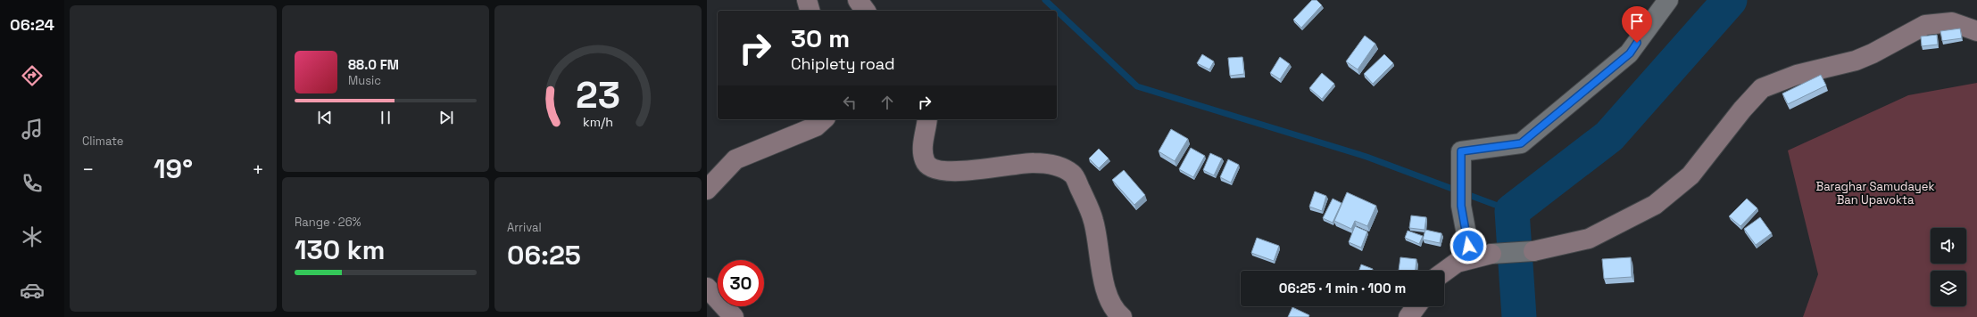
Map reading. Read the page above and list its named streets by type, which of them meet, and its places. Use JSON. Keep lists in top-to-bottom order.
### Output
{
  "parks": ["Baraghar Samudayek Ban Upavokta"],
  "page": {
    "tabs": "06:24",
    "tile": [
      "Climate",
      ["Range · 26%", "130 km"],
      ["Arrival", "06:25"]
    ],
    "turn": ["30 m", "Chiplety road"],
    "song": ["88.0 FM", "Music"],
    "heat": ["−", "19°", "+"],
    "limit": "30",
    "trip": "06:25 · 1 min · 100 m",
    "gauge": ["23", "km/h"]
  }
}
